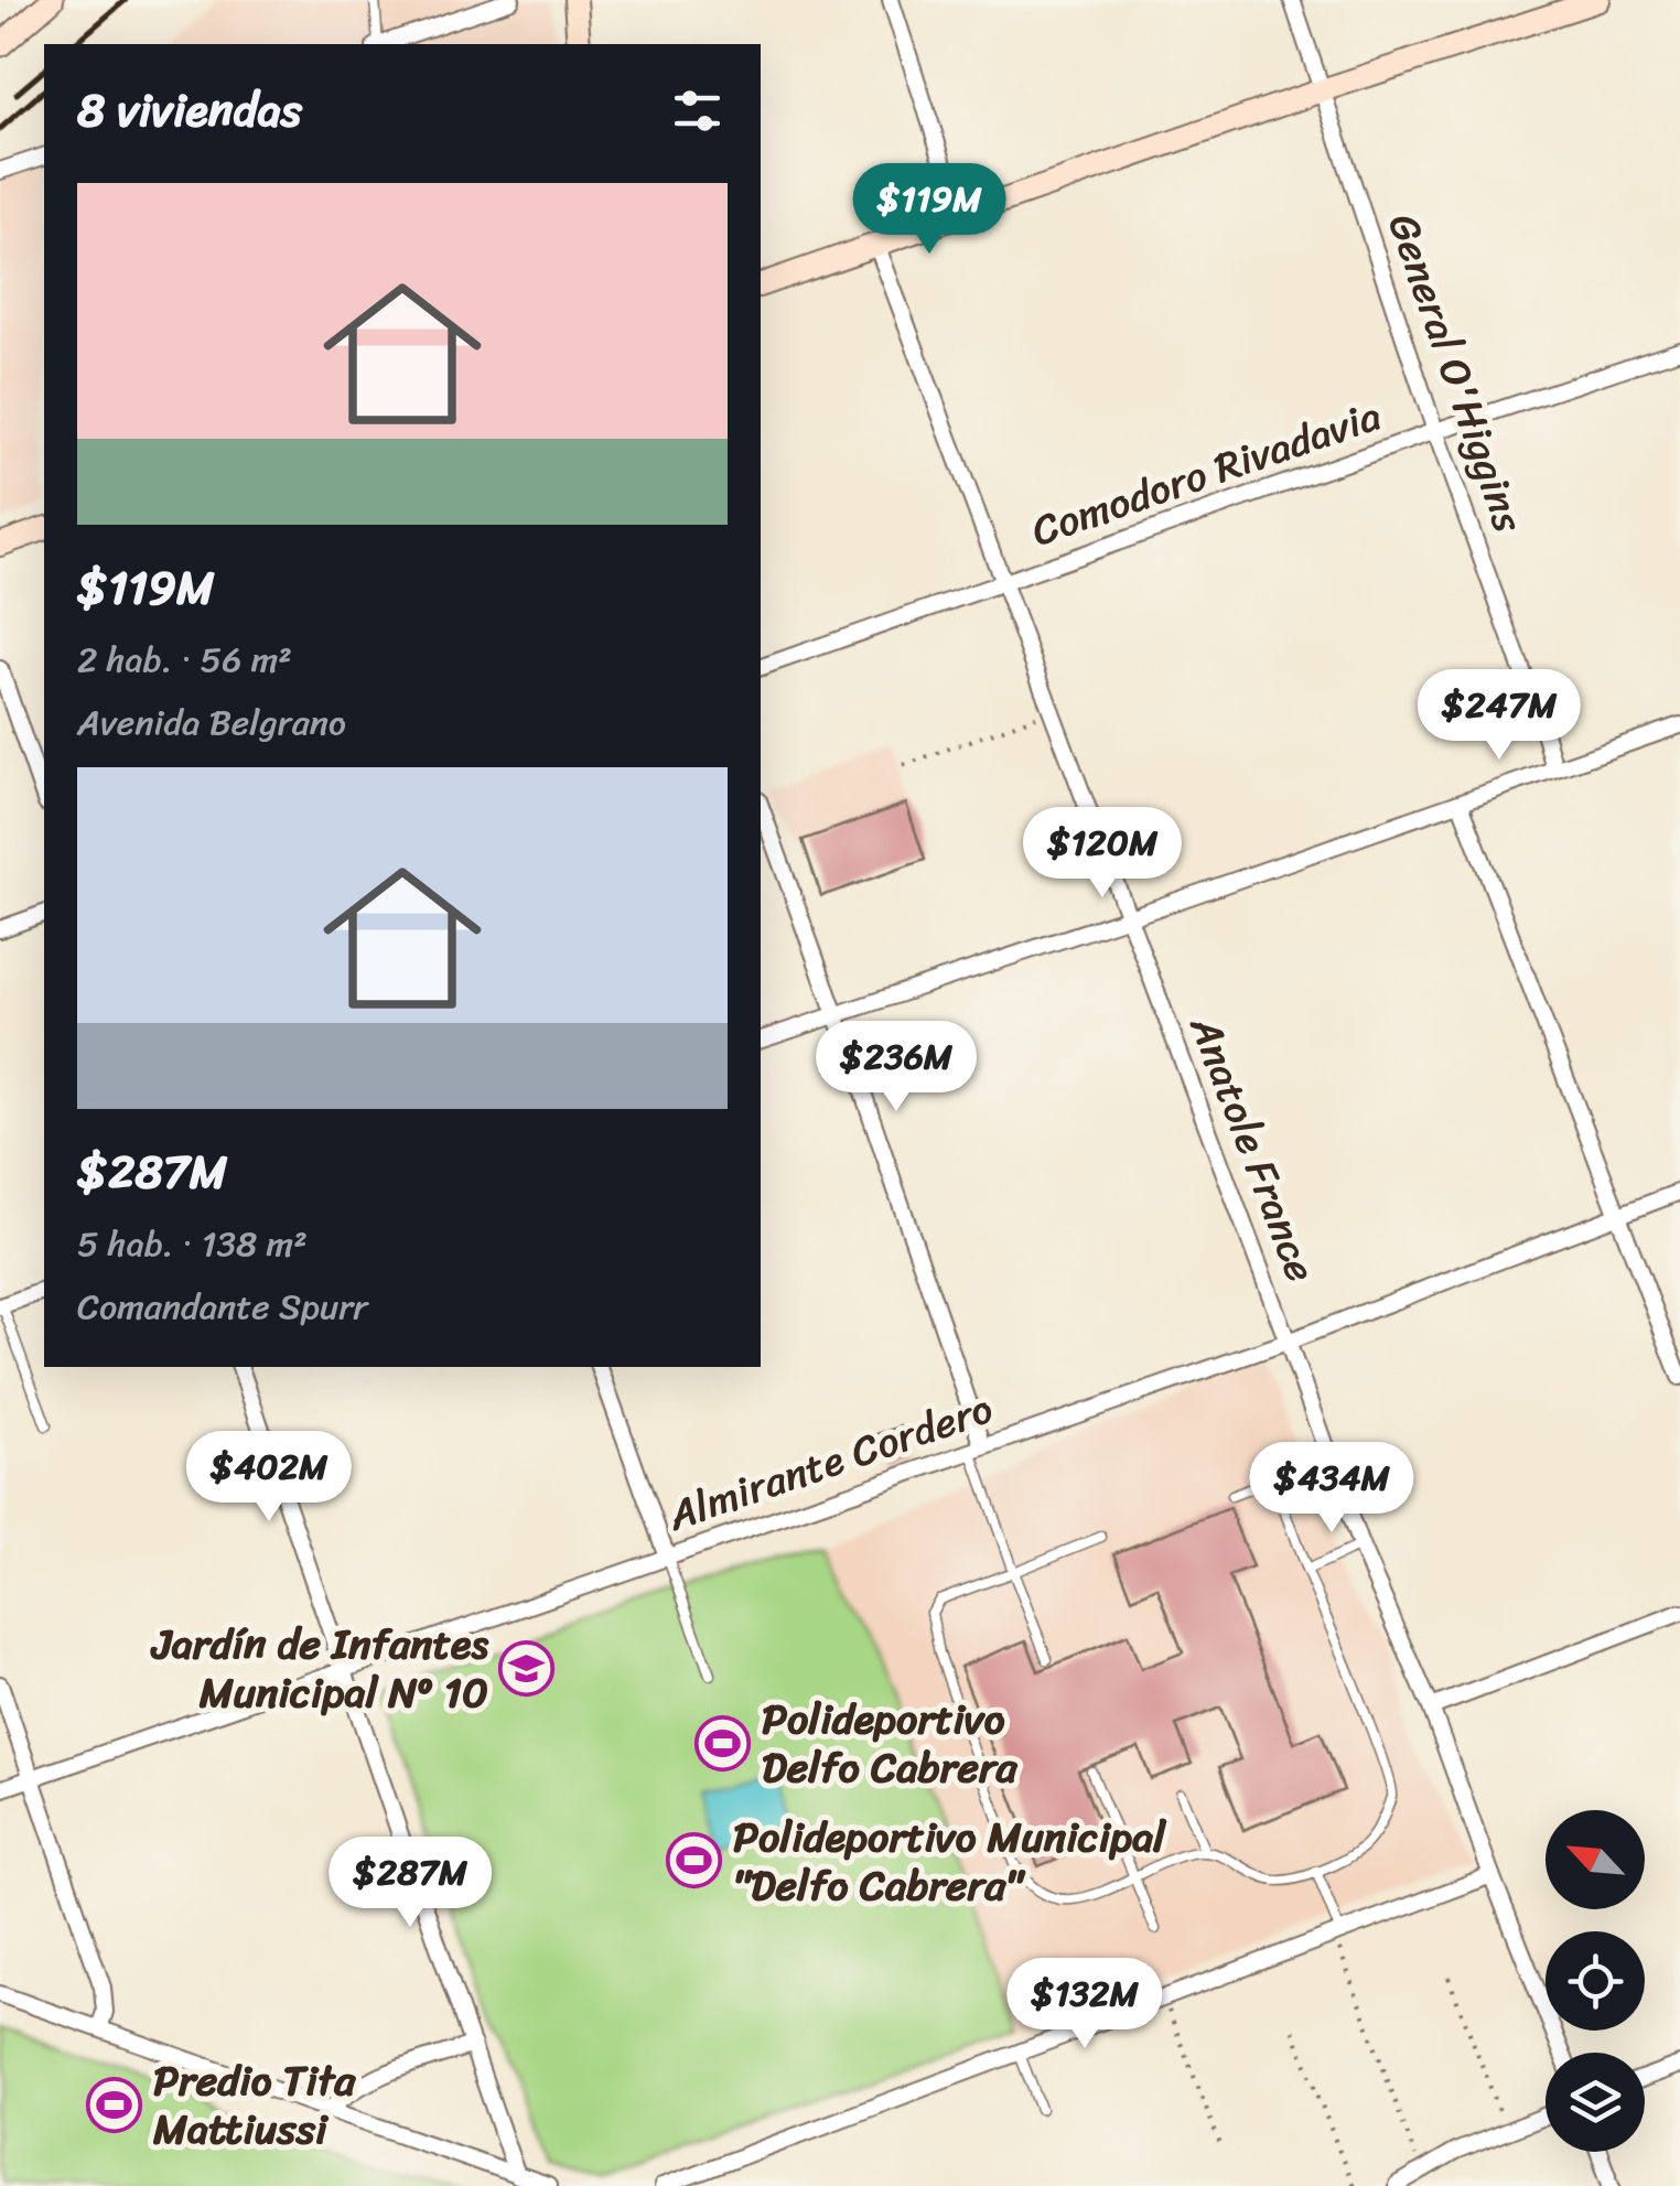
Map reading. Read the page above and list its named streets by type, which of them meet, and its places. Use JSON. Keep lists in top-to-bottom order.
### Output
{
  "streets": {
    "street": [
      "General O'Higgins",
      "Comodoro Rivadavia",
      "Anatole France",
      "Almirante Cordero"
    ]
  },
  "crossings": [
    ["General O'Higgins", "Comodoro Rivadavia"],
    ["Comodoro Rivadavia", "Anatole France"],
    ["Anatole France", "Almirante Cordero"]
  ],
  "places": {
    "school or university": ["Jardín de Infantes Municipal Nº 10"],
    "sports": ["Polideportivo Delfo Cabrera", "Polideportivo Municipal \"Delfo Cabrera\"", "Predio Tita Mattiussi"]
  },
  "north": "top left",
  "page": {
    "heading": "8 viviendas",
    "price": [
      "$119M",
      "$247M",
      "$120M",
      "$236M",
      "$402M",
      "$434M",
      "$287M",
      "$132M"
    ],
    "list": [
      {
        "name": "$119M",
        "note": "2 hab. · 56 m² · Avenida Belgrano"
      },
      {
        "name": "$287M",
        "note": "5 hab. · 138 m² · Comandante Spurr"
      }
    ]
  }
}
